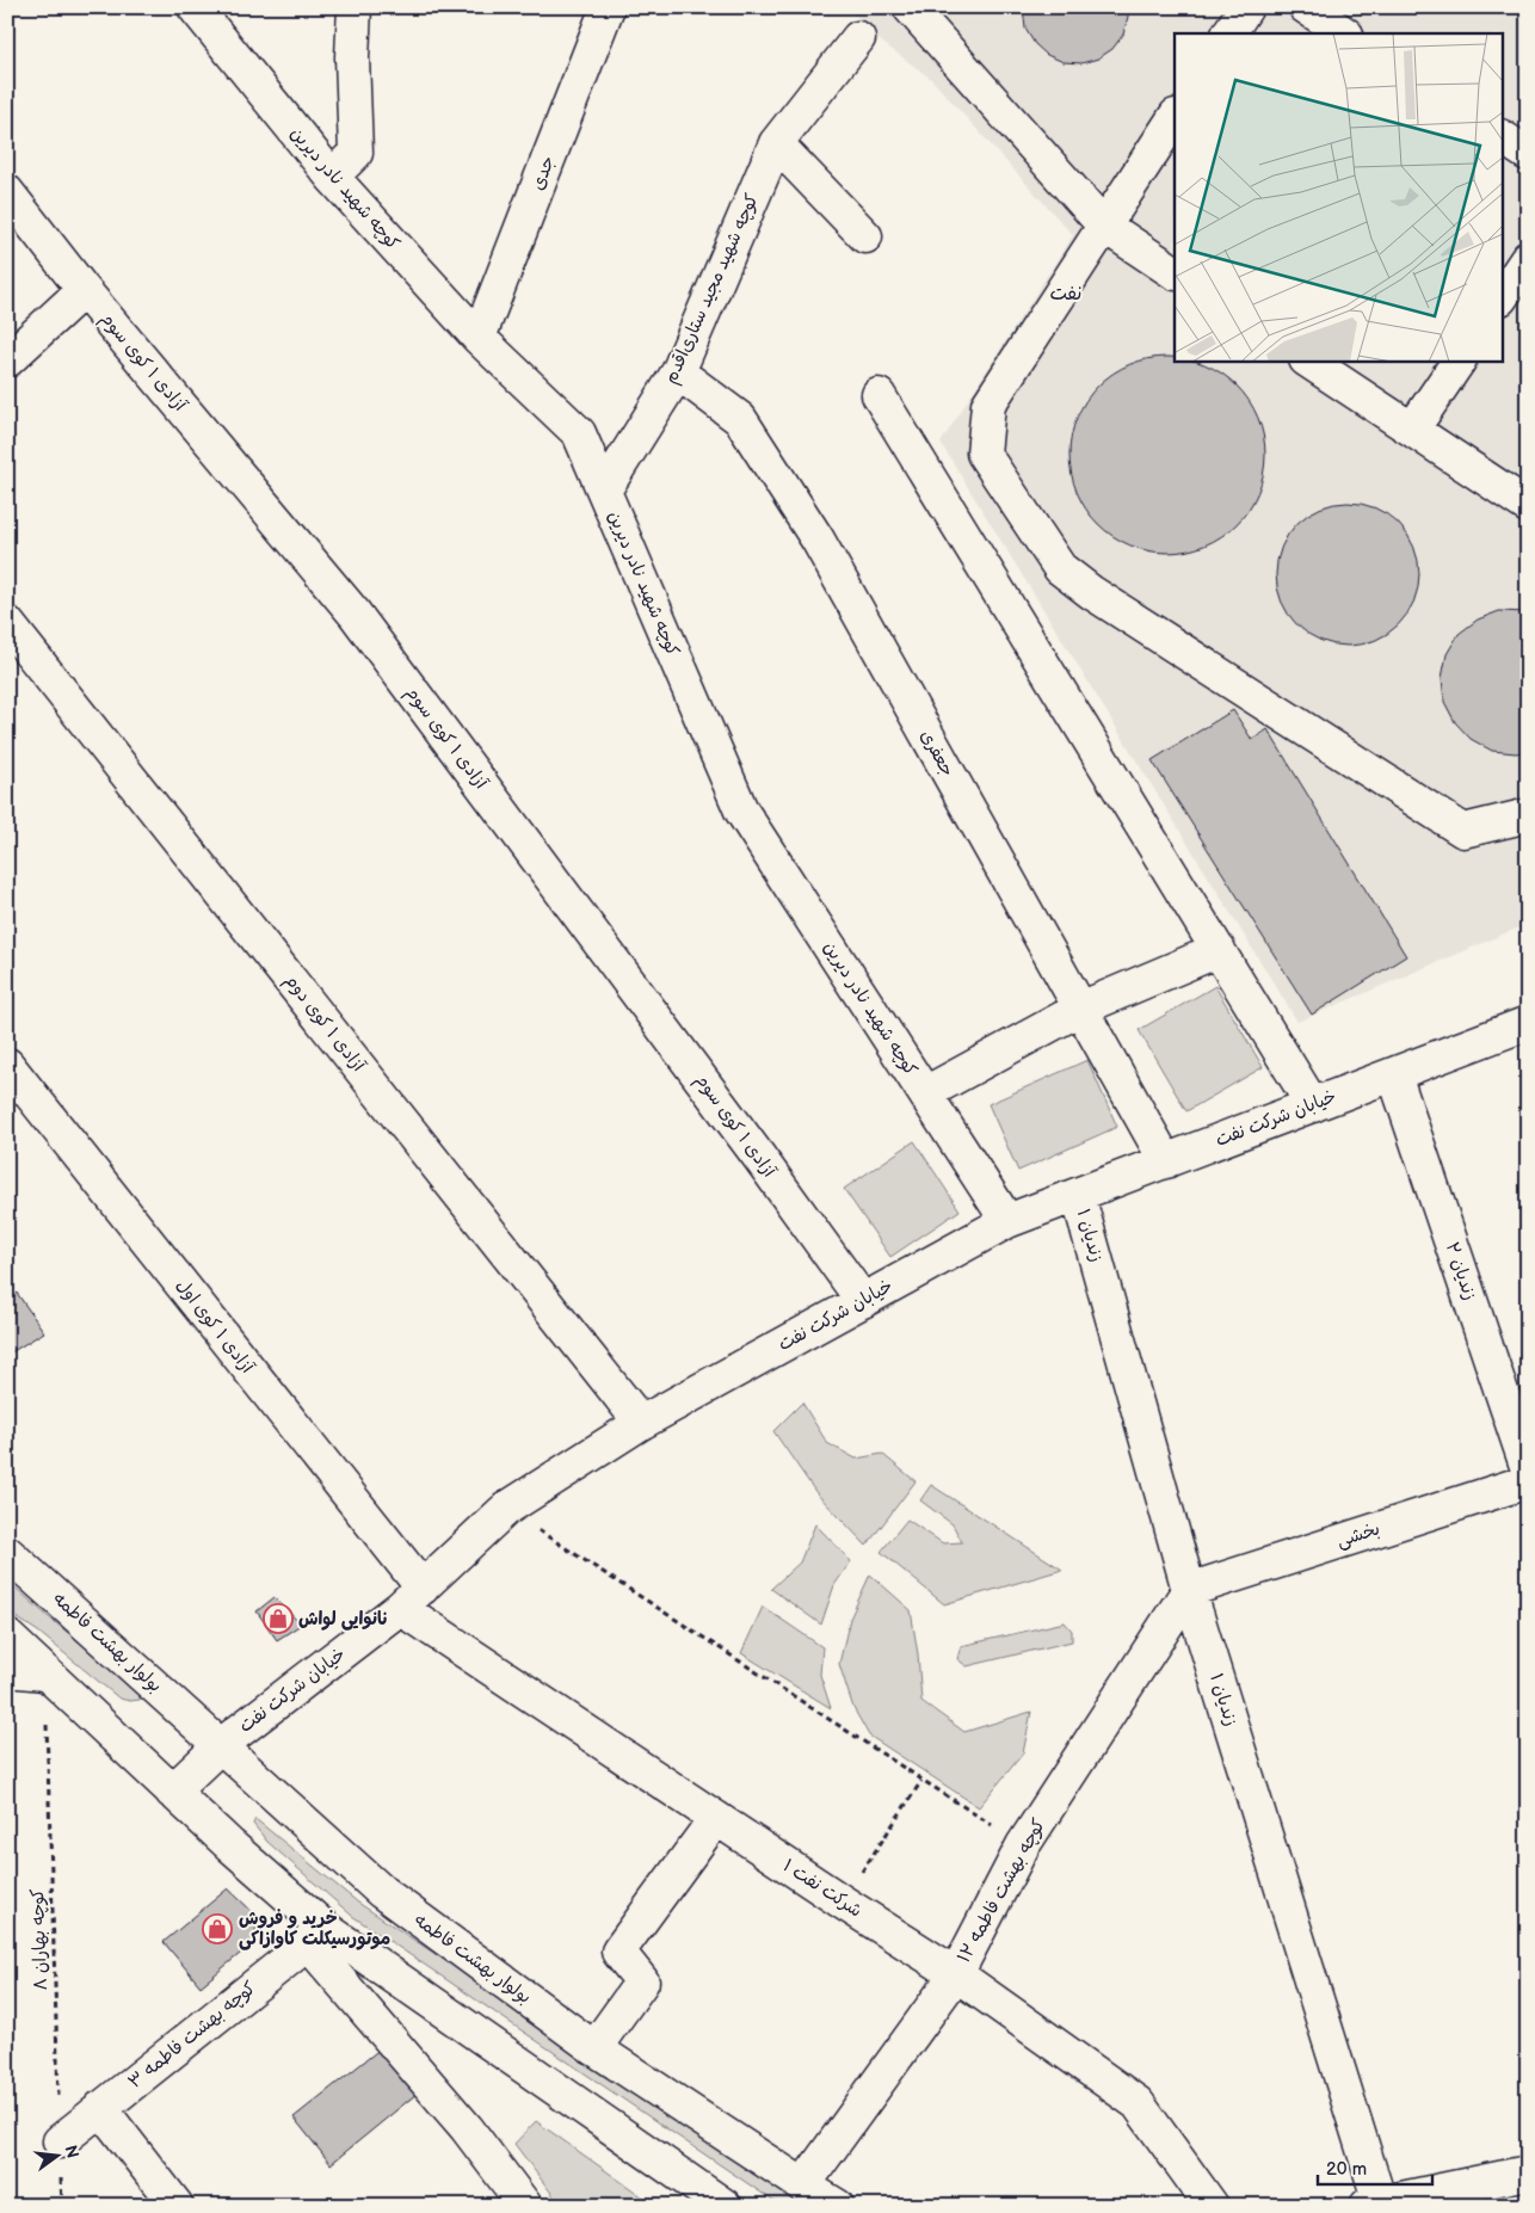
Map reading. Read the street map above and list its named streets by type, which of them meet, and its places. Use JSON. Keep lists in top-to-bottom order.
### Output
{
  "streets": {
    "street": [
      "جدی",
      "کوچه شهید نادر دیرین",
      "کوچه شهید مجید ستاری‌اقدم",
      "آزادی ۱ کوی سوم",
      "جعفری",
      "آزادی ۱ کوی دوم",
      "خیابان شرکت نفت",
      "زندیان ۱",
      "زندیان ۲",
      "آزادی ۱ کوی اول",
      "بخشی",
      "بولوار بهشت فاطمه",
      "شرکت نفت ۱",
      "کوچه بهشت فاطمه ۱۲",
      "کوچه بهشت فاطمه ۳"
    ],
    "path": ["کوچه بهاران ۸"]
  },
  "crossings": [
    ["جدی", "کوچه شهید نادر دیرین"],
    ["کوچه شهید نادر دیرین", "کوچه شهید مجید ستاری‌اقدم"],
    ["کوچه شهید نادر دیرین", "خیابان شرکت نفت"],
    ["کوچه شهید مجید ستاری‌اقدم", "جعفری"],
    ["آزادی ۱ کوی سوم", "خیابان شرکت نفت"],
    ["جعفری", "خیابان شرکت نفت"],
    ["آزادی ۱ کوی دوم", "خیابان شرکت نفت"],
    ["خیابان شرکت نفت", "زندیان ۱"],
    ["خیابان شرکت نفت", "زندیان ۲"],
    ["خیابان شرکت نفت", "آزادی ۱ کوی اول"],
    ["خیابان شرکت نفت", "بولوار بهشت فاطمه"],
    ["خیابان شرکت نفت", "شرکت نفت ۱"],
    ["زندیان ۱", "بخشی"],
    ["زندیان ۱", "کوچه بهشت فاطمه ۱۲"],
    ["آزادی ۱ کوی اول", "شرکت نفت ۱"],
    ["بخشی", "کوچه بهشت فاطمه ۱۲"],
    ["بولوار بهشت فاطمه", "کوچه بهشت فاطمه ۱۲"],
    ["شرکت نفت ۱", "کوچه بهشت فاطمه ۱۲"],
    ["کوچه بهاران ۸", "کوچه بهشت فاطمه ۳"]
  ],
  "districts": ["نفت"],
  "places": {
    "shop": ["نانوایی لواش", "خرید و فروش موتورسیکلت کاوازاکی"]
  },
  "scale_bar": "20 m",
  "north": "right"
}
